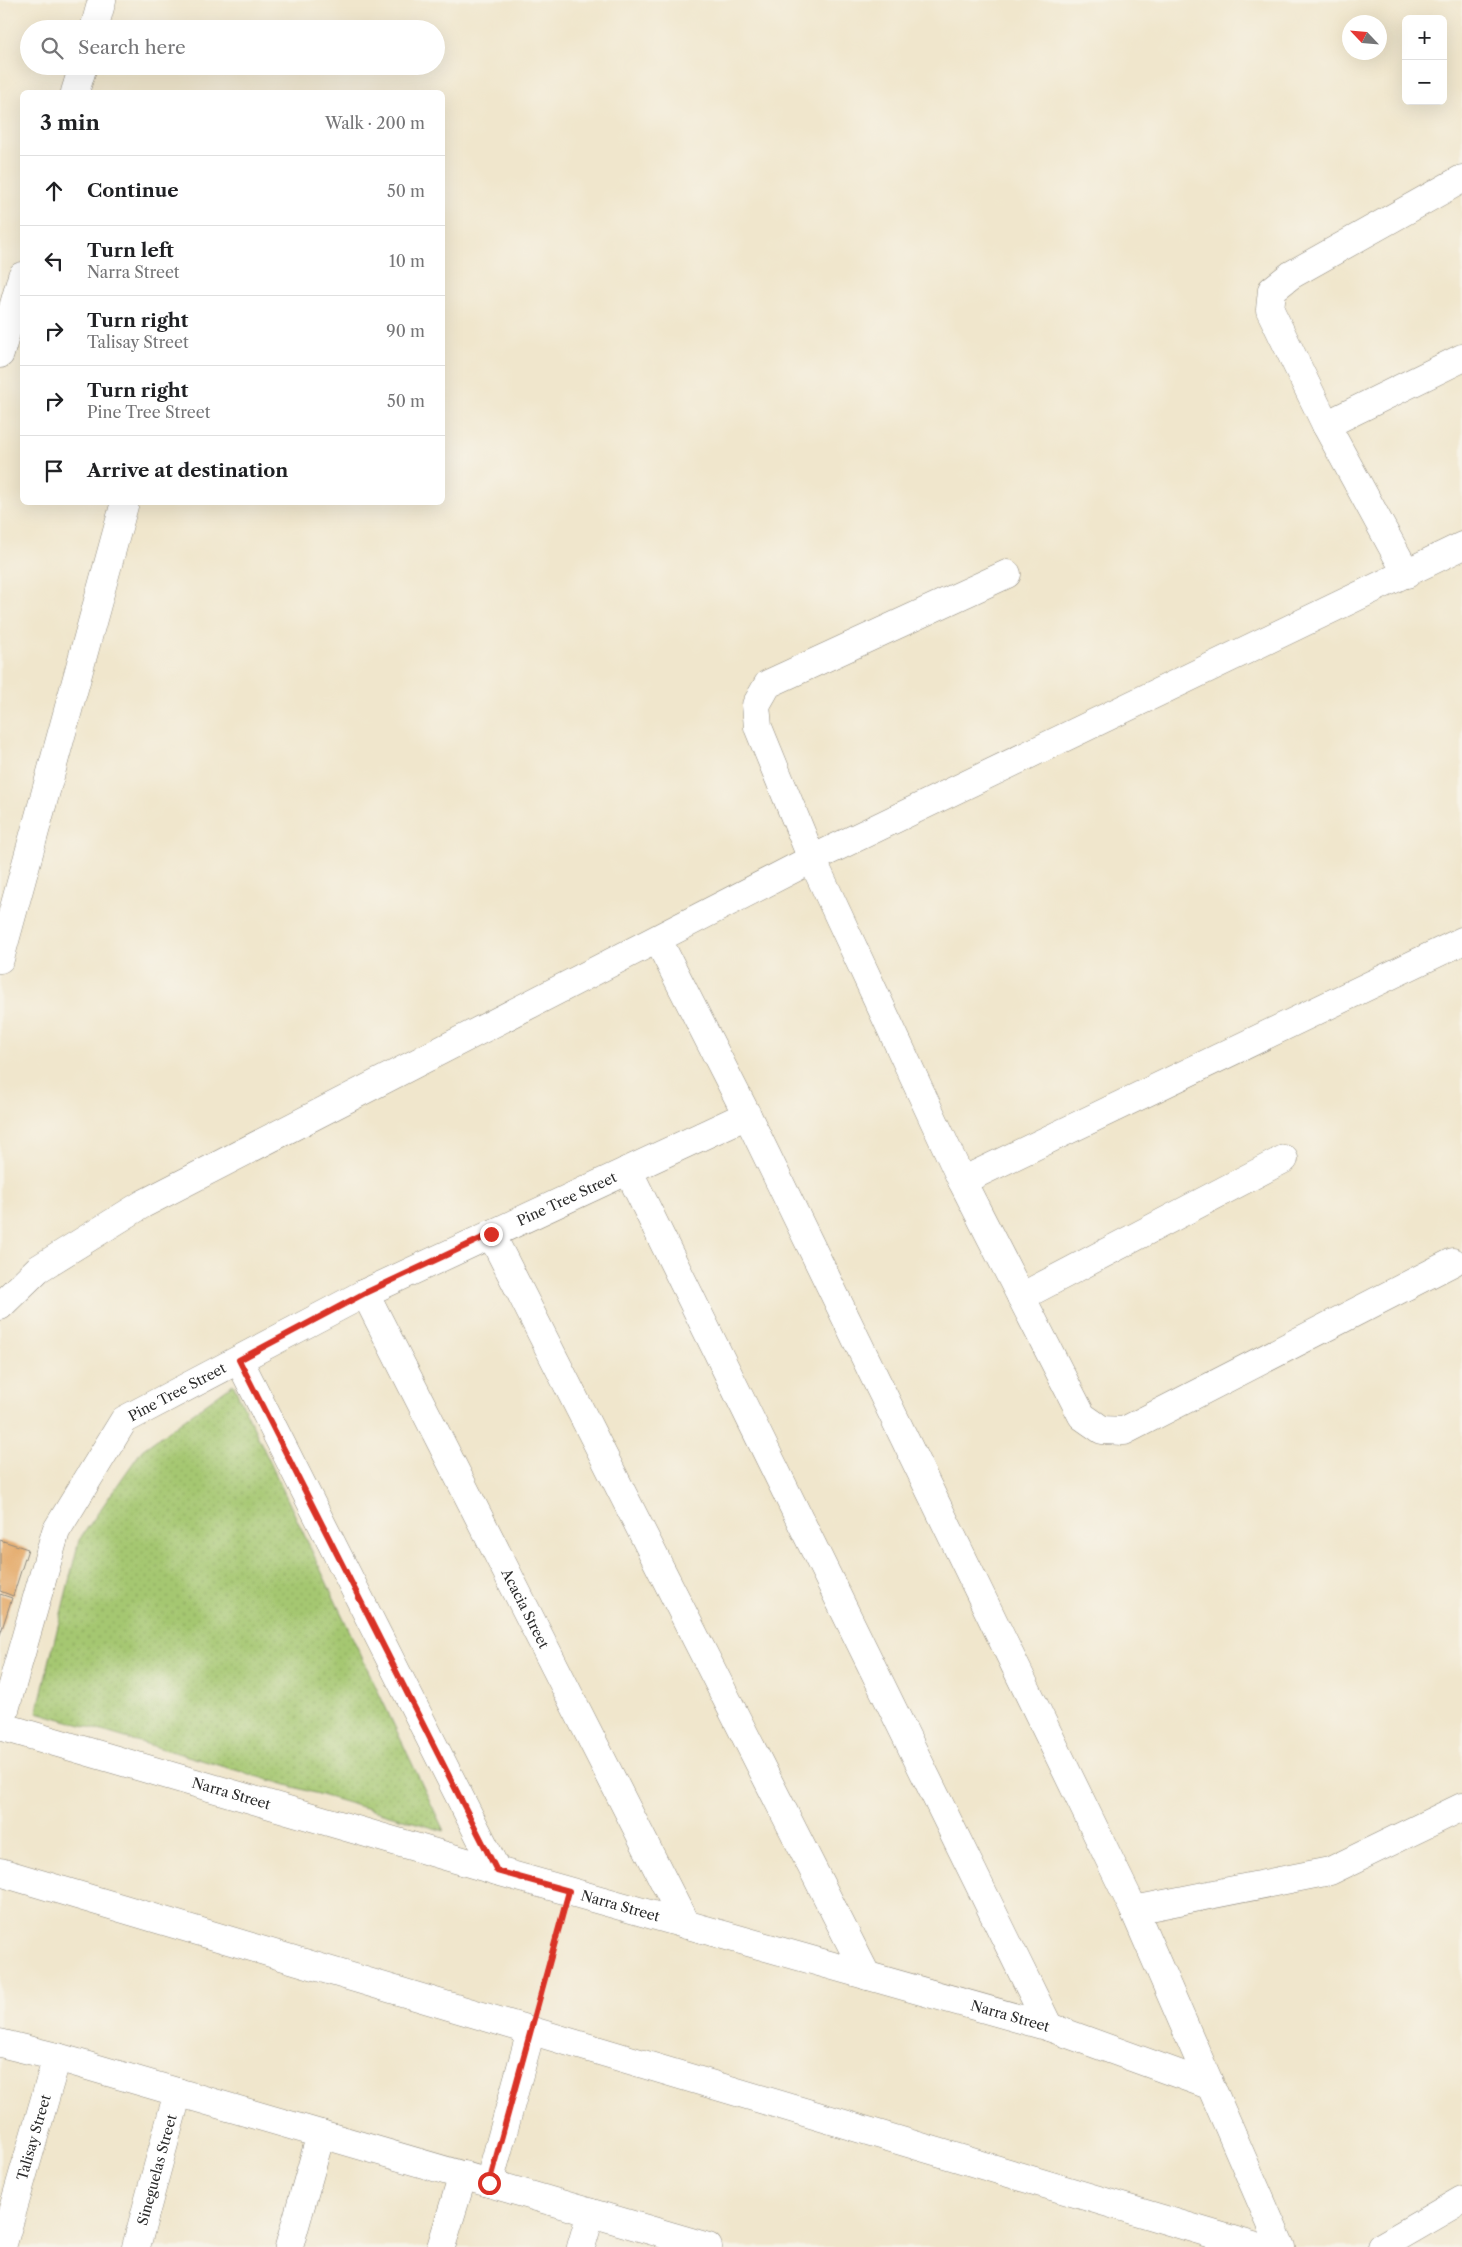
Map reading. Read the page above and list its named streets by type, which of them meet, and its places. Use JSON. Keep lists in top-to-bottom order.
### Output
{
  "streets": {
    "street": [
      "Pine Tree Street",
      "Acacia Street",
      "Narra Street",
      "Talisay Street",
      "Sineguelas Street"
    ]
  },
  "crossings": [
    ["Pine Tree Street", "Acacia Street"],
    ["Pine Tree Street", "Narra Street"],
    ["Acacia Street", "Narra Street"]
  ],
  "north": "top left",
  "page": {
    "map_buttons": ["+", "−"],
    "search": "Search here",
    "heading": ["3 min", "Walk · 200 m"],
    "list": [
      ["Continue", "50 m"],
      ["Turn left", "Narra Street", "10 m"],
      ["Turn right", "Talisay Street", "90 m"],
      ["Turn right", "Pine Tree Street", "50 m"],
      "Arrive at destination"
    ]
  }
}
